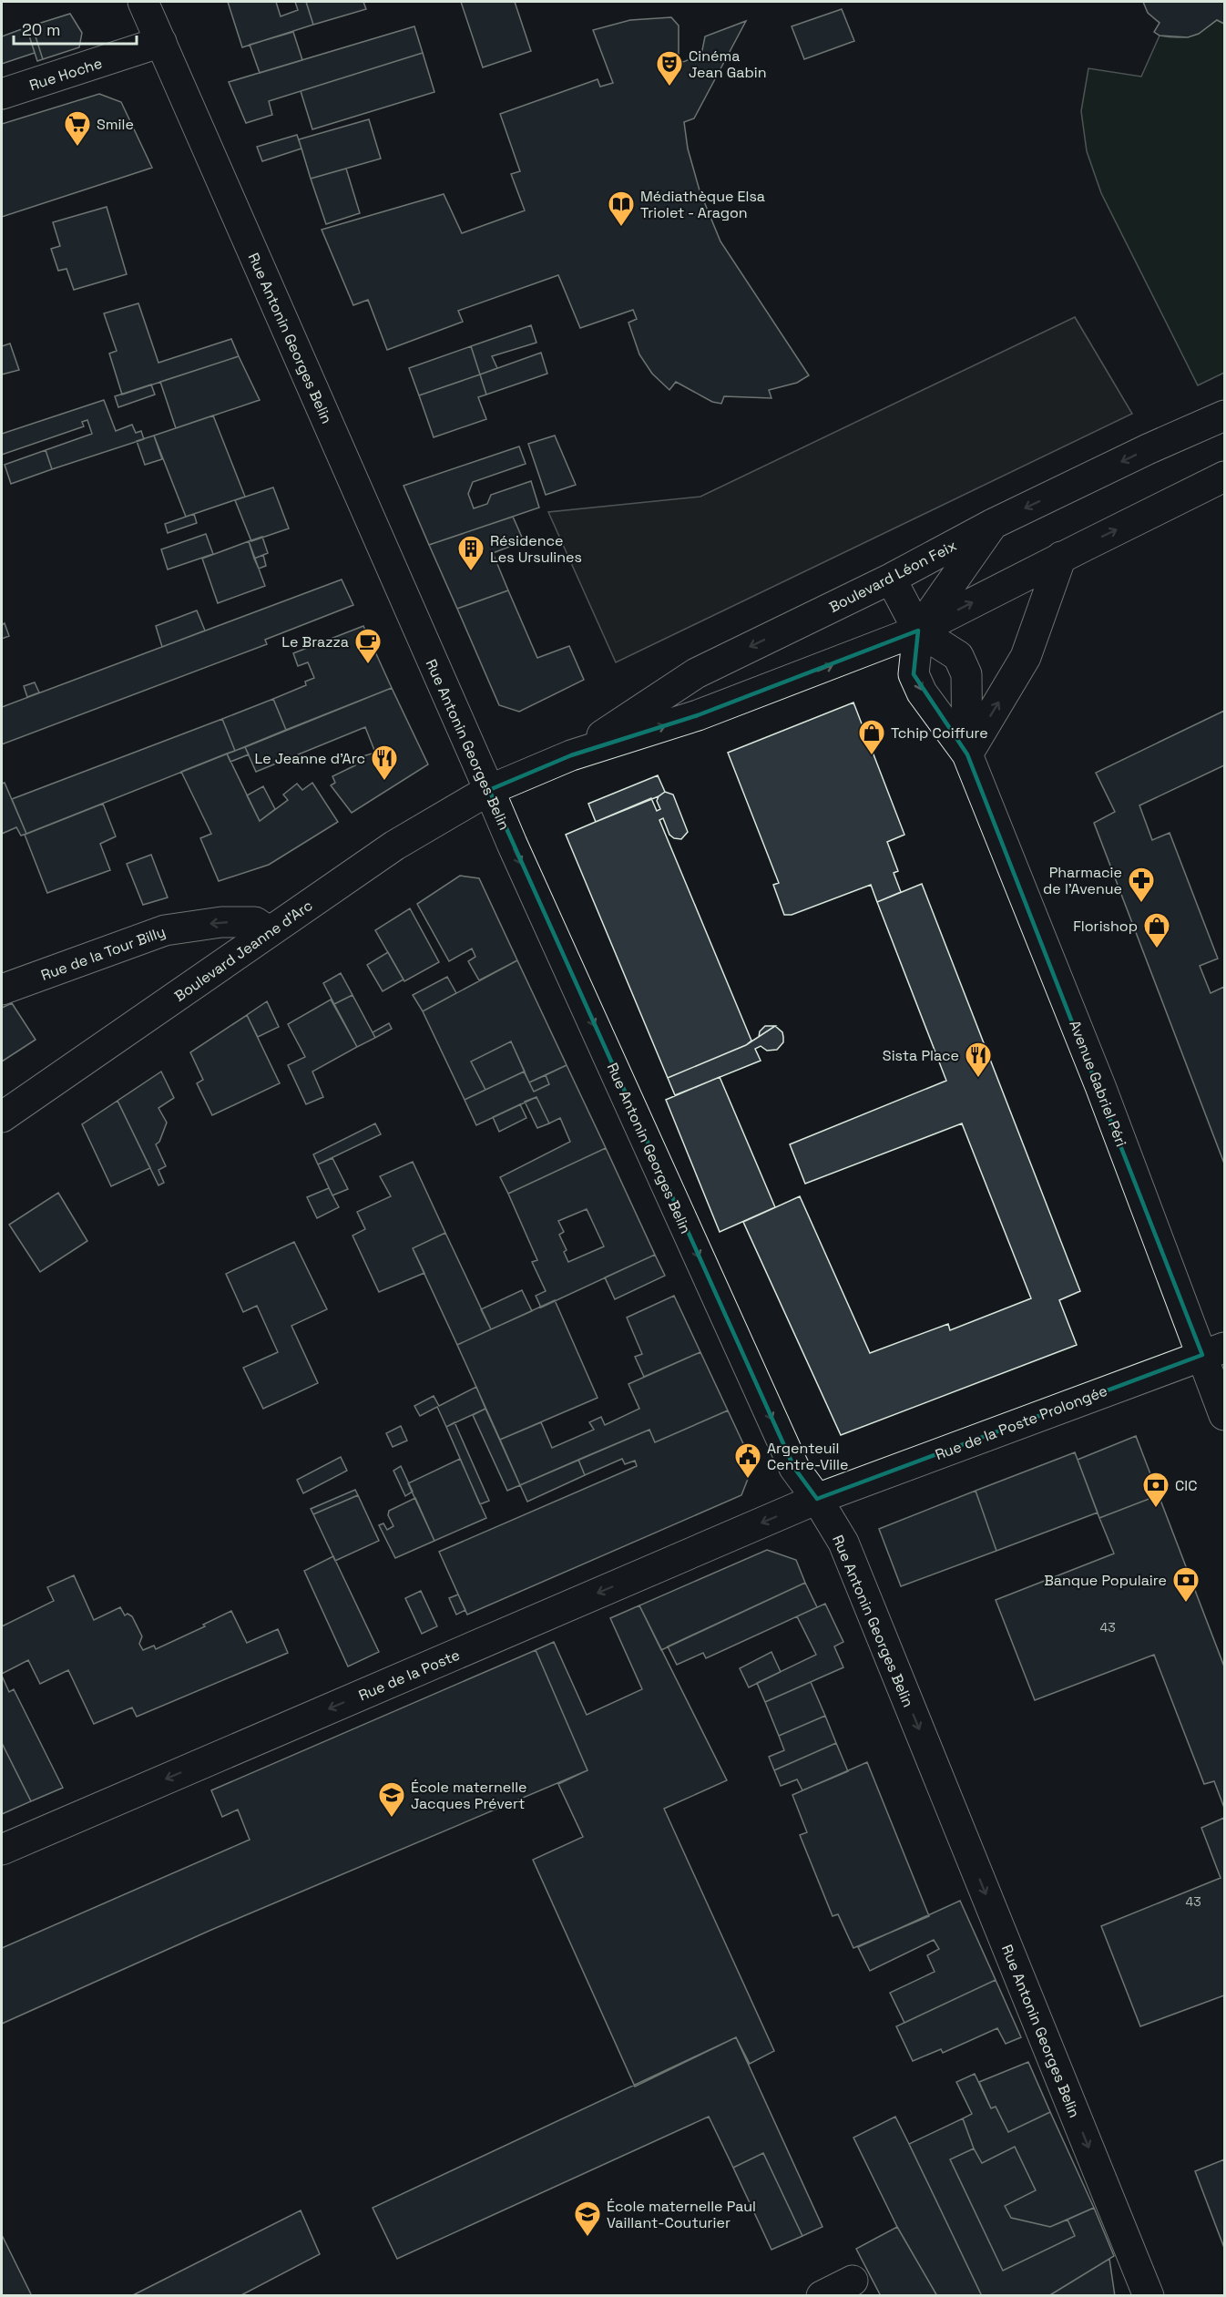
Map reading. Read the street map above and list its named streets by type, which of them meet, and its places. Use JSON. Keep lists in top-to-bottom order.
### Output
{
  "streets": {
    "main road": [
      "Rue Hoche",
      "Rue Antonin Georges Belin",
      "Boulevard Léon Feix",
      "Boulevard Jeanne d'Arc",
      "Rue de la Tour Billy",
      "Avenue Gabriel Péri",
      "Rue de la Poste Prolongée",
      "Rue de la Poste"
    ]
  },
  "crossings": [
    ["Rue Hoche", "Rue Antonin Georges Belin"],
    ["Rue Antonin Georges Belin", "Boulevard Léon Feix"],
    ["Rue Antonin Georges Belin", "Boulevard Jeanne d'Arc"],
    ["Rue Antonin Georges Belin", "Rue de la Poste Prolongée"],
    ["Rue Antonin Georges Belin", "Rue de la Poste"],
    ["Boulevard Léon Feix", "Boulevard Jeanne d'Arc"],
    ["Boulevard Léon Feix", "Avenue Gabriel Péri"],
    ["Boulevard Jeanne d'Arc", "Rue de la Tour Billy"],
    ["Avenue Gabriel Péri", "Rue de la Poste Prolongée"],
    ["Rue de la Poste Prolongée", "Rue de la Poste"]
  ],
  "one_way": ["Rue Antonin Georges Belin", "Rue de la Tour Billy", "Rue de la Poste"],
  "places": {
    "theatre": ["Cinéma Jean Gabin"],
    "supermarket": ["Smile"],
    "library": ["Médiathèque Elsa Triolet - Aragon"],
    "building": ["Résidence Les Ursulines"],
    "cafe": ["Le Brazza"],
    "shop": ["Tchip Coiffure", "Florishop"],
    "restaurant": ["Le Jeanne d'Arc", "Sista Place"],
    "pharmacy": ["Pharmacie de l'Avenue"],
    "public building": ["Argenteuil Centre-Ville"],
    "bank": ["CIC", "Banque Populaire"],
    "school or university": ["École maternelle Jacques Prévert", "École maternelle Paul Vaillant-Couturier"]
  },
  "house_numbers": ["43", "43"],
  "scale_bar": "20 m"
}
